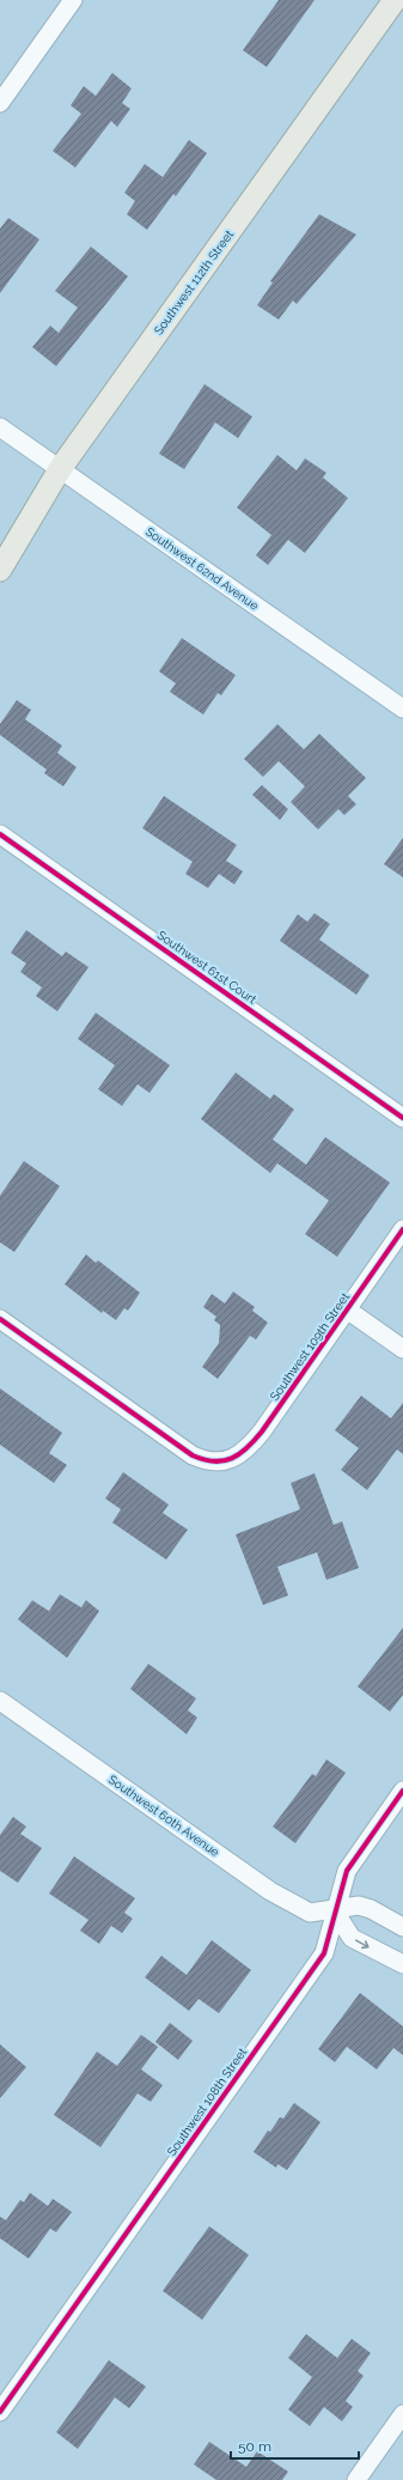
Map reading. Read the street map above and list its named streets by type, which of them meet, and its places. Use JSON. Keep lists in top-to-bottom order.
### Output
{
  "streets": {
    "main road": ["Southwest 112th Street"],
    "street": [
      "Southwest 62nd Avenue",
      "Southwest 61st Court",
      "Southwest 109th Street",
      "Southwest 60th Avenue",
      "Southwest 108th Street"
    ]
  },
  "crossings": [
    ["Southwest 112th Street", "Southwest 62nd Avenue"],
    ["Southwest 60th Avenue", "Southwest 108th Street"]
  ],
  "scale_bar": "50 m"
}
